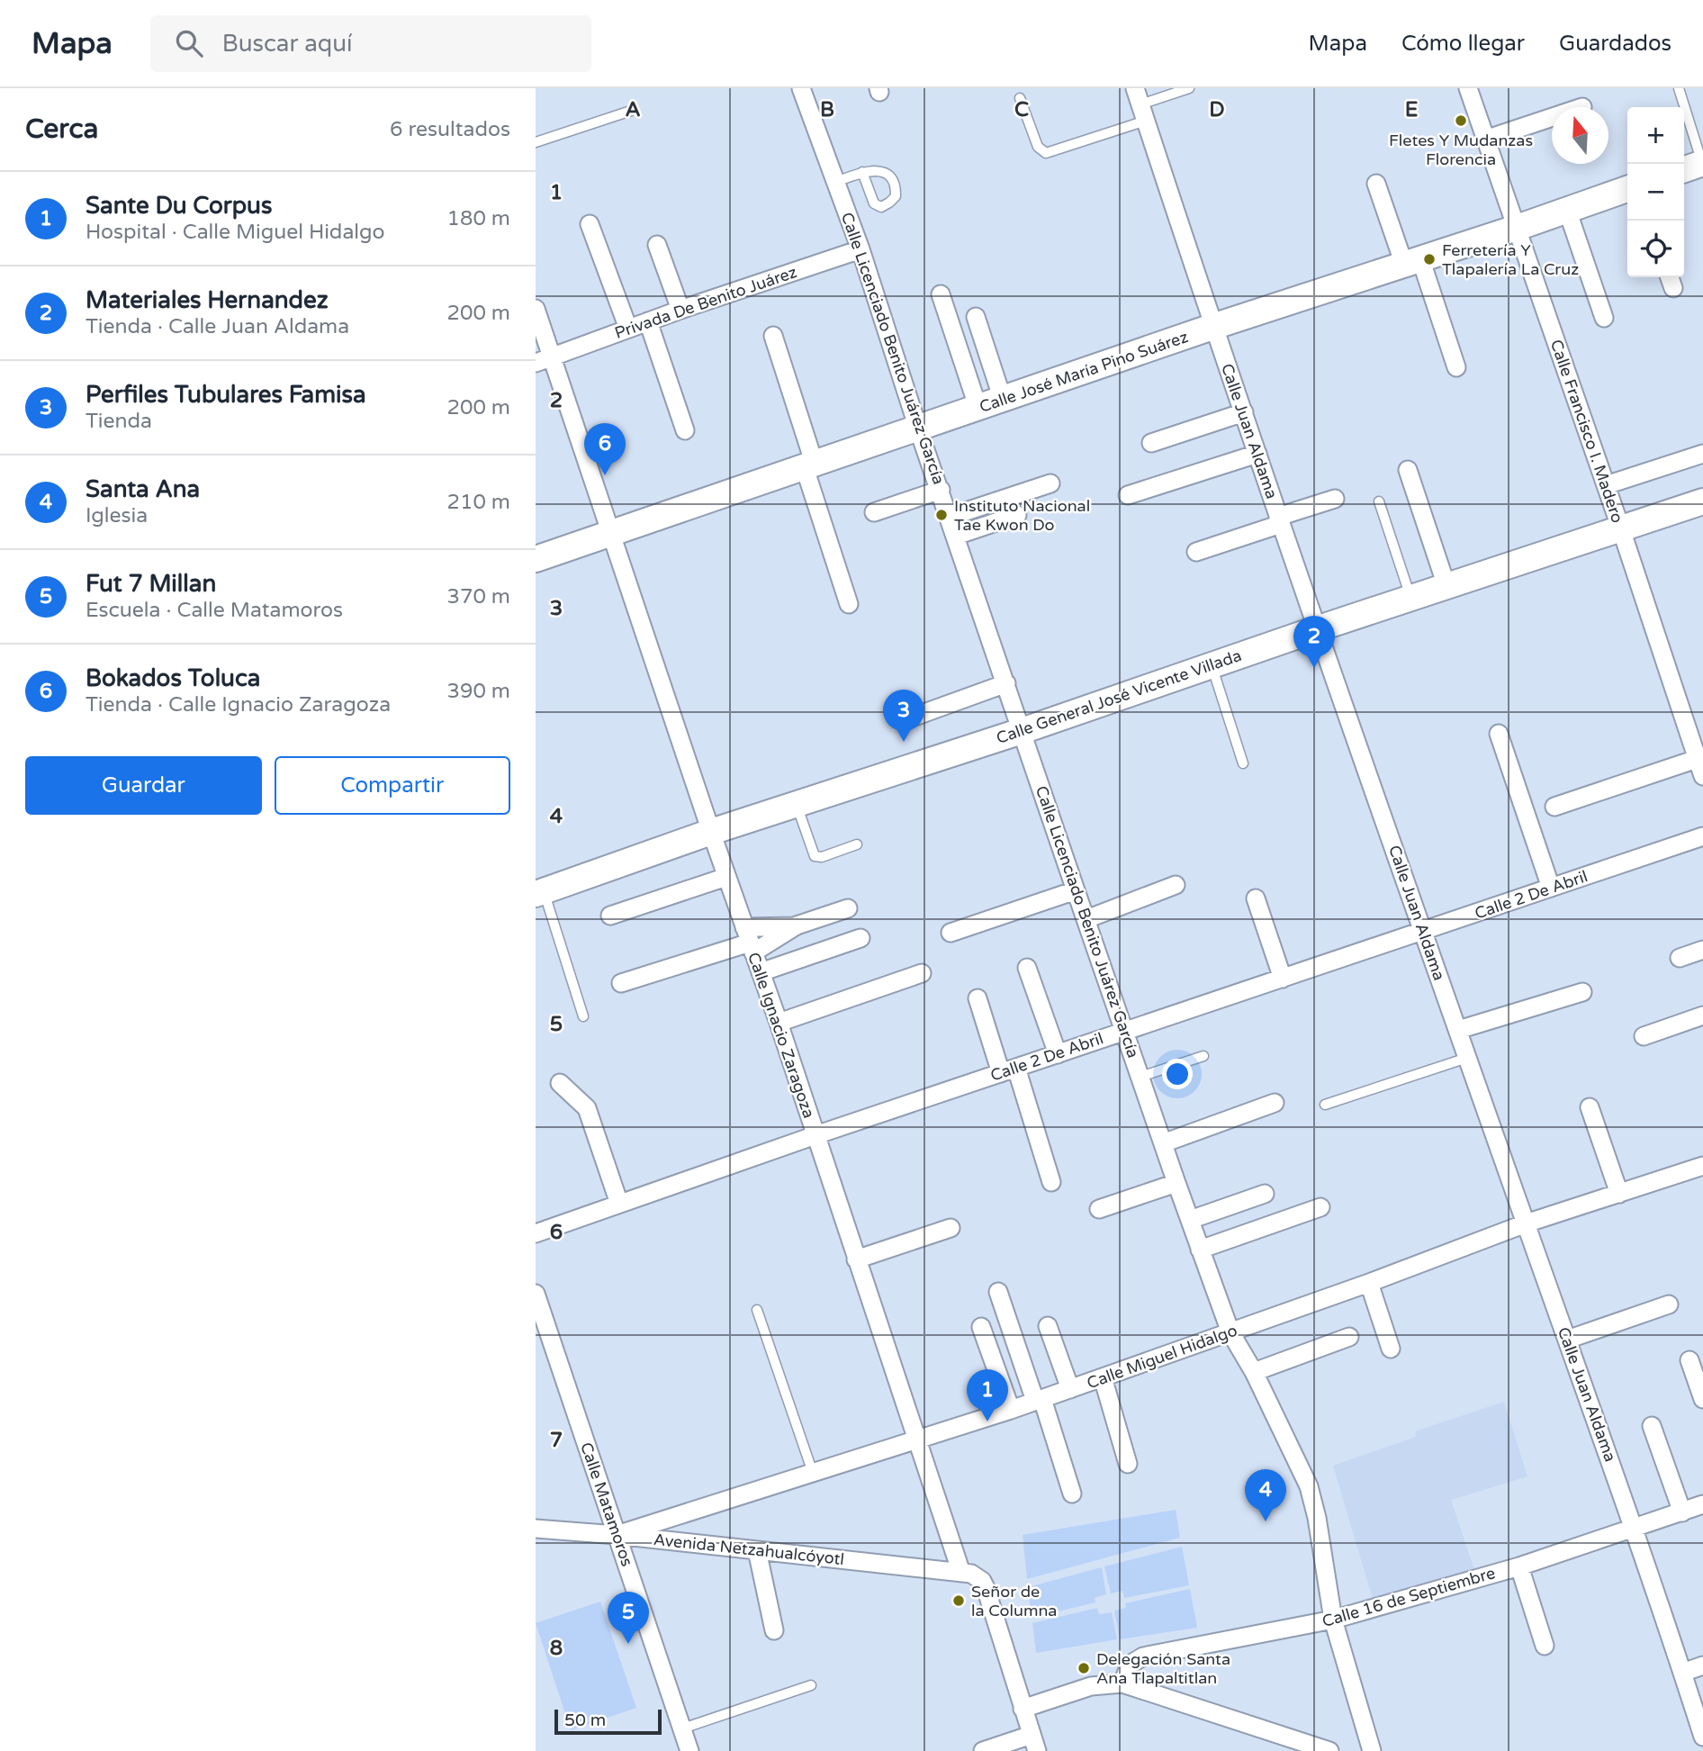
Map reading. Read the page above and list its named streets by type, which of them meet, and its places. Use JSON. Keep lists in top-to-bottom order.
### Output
{
  "streets": {
    "main road": ["Calle José María Pino Suárez", "Calle General José Vicente Villada"],
    "street": [
      "Privada De Benito Juárez",
      "Calle Licenciado Benito Juárez García",
      "Calle Juan Aldama",
      "Calle Francisco I. Madero",
      "Calle 2 De Abril",
      "Calle Ignacio Zaragoza",
      "Calle Miguel Hidalgo",
      "Calle Matamoros",
      "Avenida Netzahualcóyotl",
      "Calle 16 de Septiembre"
    ]
  },
  "crossings": [
    ["Privada De Benito Juárez", "Calle Licenciado Benito Juárez García"],
    ["Privada De Benito Juárez", "Calle Ignacio Zaragoza"],
    ["Calle Licenciado Benito Juárez García", "Calle José María Pino Suárez"],
    ["Calle Licenciado Benito Juárez García", "Calle General José Vicente Villada"],
    ["Calle Licenciado Benito Juárez García", "Calle 2 De Abril"],
    ["Calle Licenciado Benito Juárez García", "Calle Miguel Hidalgo"],
    ["Calle Licenciado Benito Juárez García", "Calle 16 de Septiembre"],
    ["Calle José María Pino Suárez", "Calle Juan Aldama"],
    ["Calle José María Pino Suárez", "Calle Francisco I. Madero"],
    ["Calle José María Pino Suárez", "Calle Ignacio Zaragoza"],
    ["Calle Juan Aldama", "Calle General José Vicente Villada"],
    ["Calle Juan Aldama", "Calle 2 De Abril"],
    ["Calle Juan Aldama", "Calle Miguel Hidalgo"],
    ["Calle Juan Aldama", "Calle 16 de Septiembre"],
    ["Calle Francisco I. Madero", "Calle General José Vicente Villada"],
    ["Calle General José Vicente Villada", "Calle Ignacio Zaragoza"],
    ["Calle 2 De Abril", "Calle Ignacio Zaragoza"],
    ["Calle Ignacio Zaragoza", "Calle Miguel Hidalgo"],
    ["Calle Ignacio Zaragoza", "Avenida Netzahualcóyotl"],
    ["Calle Miguel Hidalgo", "Calle Matamoros"],
    ["Calle Miguel Hidalgo", "Avenida Netzahualcóyotl"],
    ["Calle Matamoros", "Avenida Netzahualcóyotl"]
  ],
  "places": [
    "Fletes Y Mudanzas Florencia",
    "Ferretería Y Tlapalería La Cruz",
    "Instituto Nacional Tae Kwon Do",
    "Señor de la Columna",
    "Delegación Santa Ana Tlapaltitlan"
  ],
  "scale_bar": "50 m",
  "north": "top",
  "page": {
    "header": "Mapa",
    "search": "Buscar aquí",
    "nav": ["Mapa", "Cómo llegar", "Guardados"],
    "heading": ["Cerca", "6 resultados"],
    "map_buttons": ["+", "−"],
    "list": [
      {
        "mark": "1",
        "name": "Sante Du Corpus",
        "note": "Hospital · Calle Miguel Hidalgo",
        "value": "180 m"
      },
      {
        "mark": "2",
        "name": "Materiales Hernandez",
        "note": "Tienda · Calle Juan Aldama",
        "value": "200 m"
      },
      {
        "mark": "3",
        "name": "Perfiles Tubulares Famisa",
        "note": "Tienda",
        "value": "200 m"
      },
      {
        "mark": "4",
        "name": "Santa Ana",
        "note": "Iglesia",
        "value": "210 m"
      },
      {
        "mark": "5",
        "name": "Fut 7 Millan",
        "note": "Escuela · Calle Matamoros",
        "value": "370 m"
      },
      {
        "mark": "6",
        "name": "Bokados Toluca",
        "note": "Tienda · Calle Ignacio Zaragoza",
        "value": "390 m"
      }
    ],
    "pins": [
      "6",
      "2",
      "3",
      "1",
      "4",
      "5"
    ],
    "buttons": ["Guardar", "Compartir"],
    "scale": "50 m"
  },
  "grid": {
    "columns": [
      "A",
      "B",
      "C",
      "D",
      "E"
    ],
    "rows": [
      "1",
      "2",
      "3",
      "4",
      "5",
      "6",
      "7",
      "8"
    ]
  }
}
